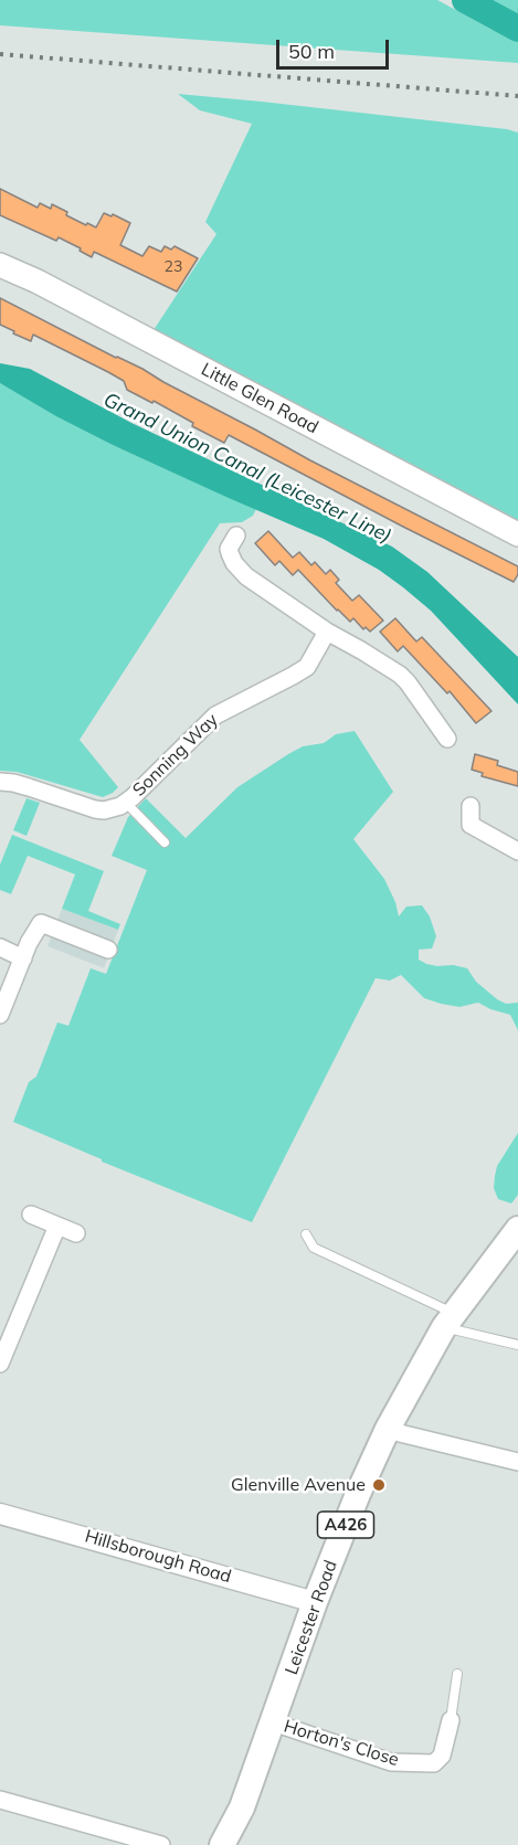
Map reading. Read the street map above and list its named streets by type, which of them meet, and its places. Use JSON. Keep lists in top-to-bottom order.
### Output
{
  "streets": {
    "main road": ["Little Glen Road", "A426", "Leicester Road"],
    "street": ["Sonning Way", "Hillsborough Road", "Horton's Close"]
  },
  "crossings": [
    ["Hillsborough Road", "Leicester Road"],
    ["Leicester Road", "Horton's Close"]
  ],
  "water": ["Grand Union Canal (Leicester Line)"],
  "places": ["Glenville Avenue"],
  "house_numbers": ["23"],
  "scale_bar": "50 m"
}
